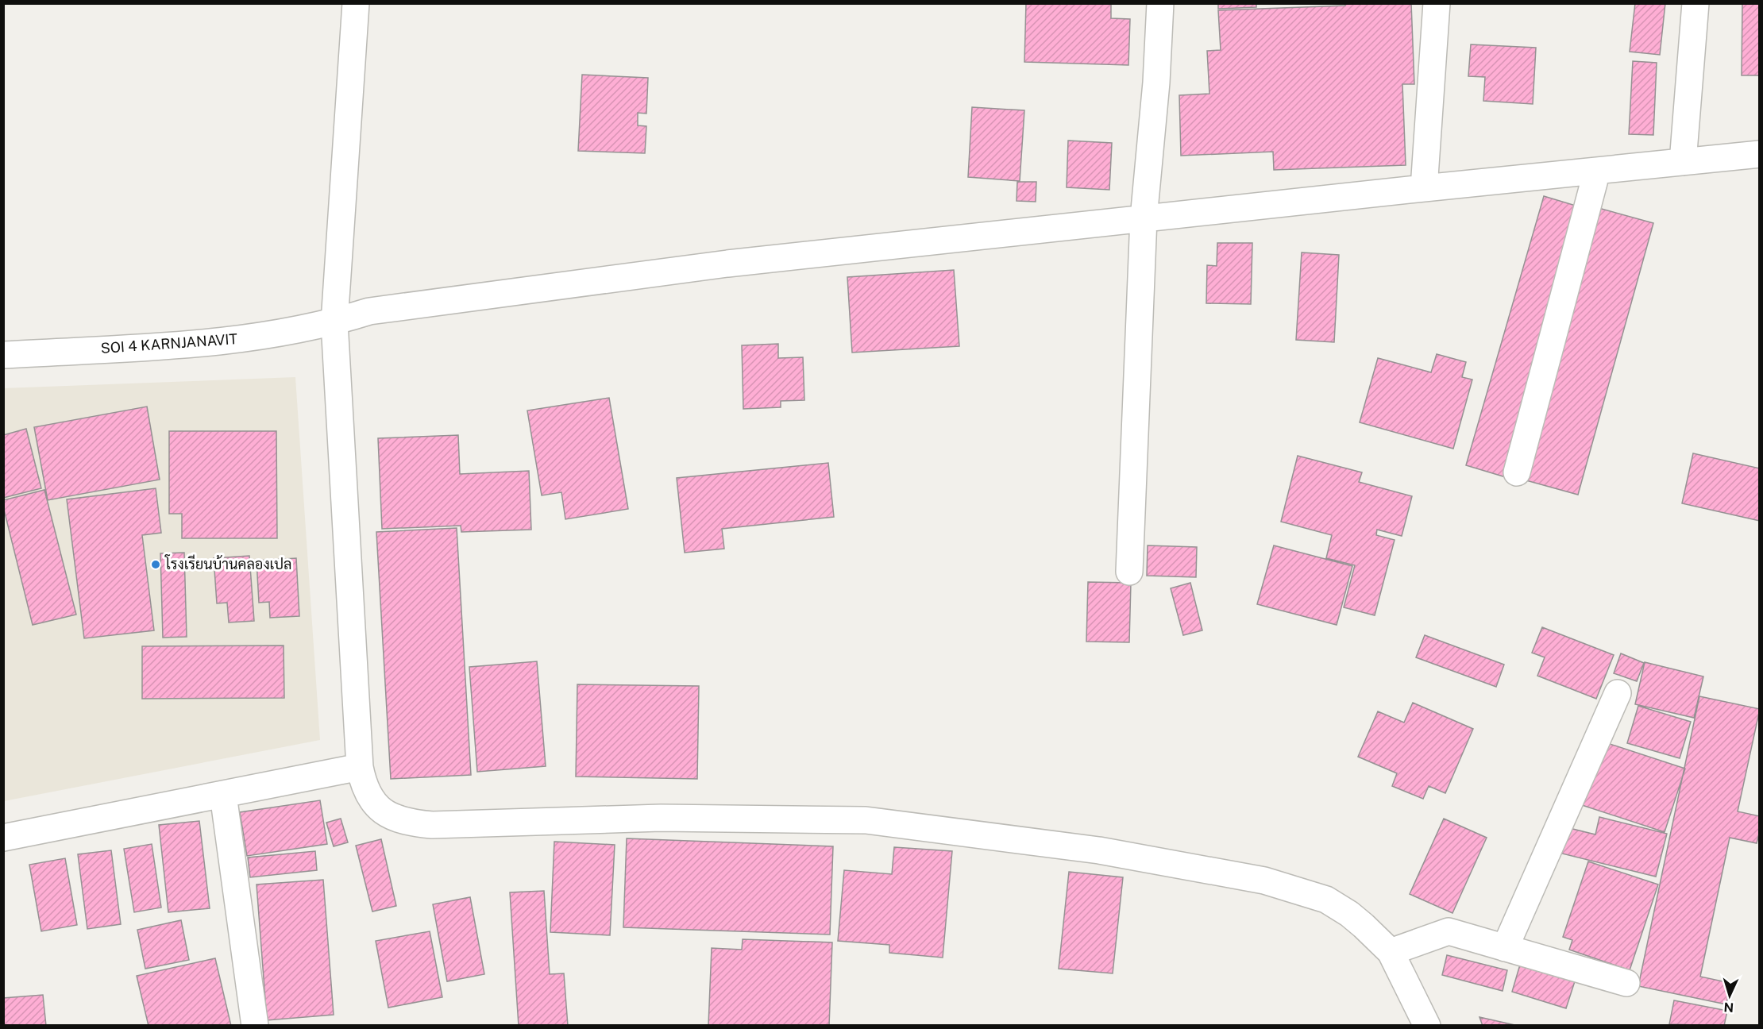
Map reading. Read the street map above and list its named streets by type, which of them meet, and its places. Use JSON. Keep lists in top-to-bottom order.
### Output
{
  "streets": {
    "street": ["SOI 4 KARNJANAVIT"]
  },
  "places": ["โรงเรียนบ้านคลองเปล"],
  "north": "bottom"
}
